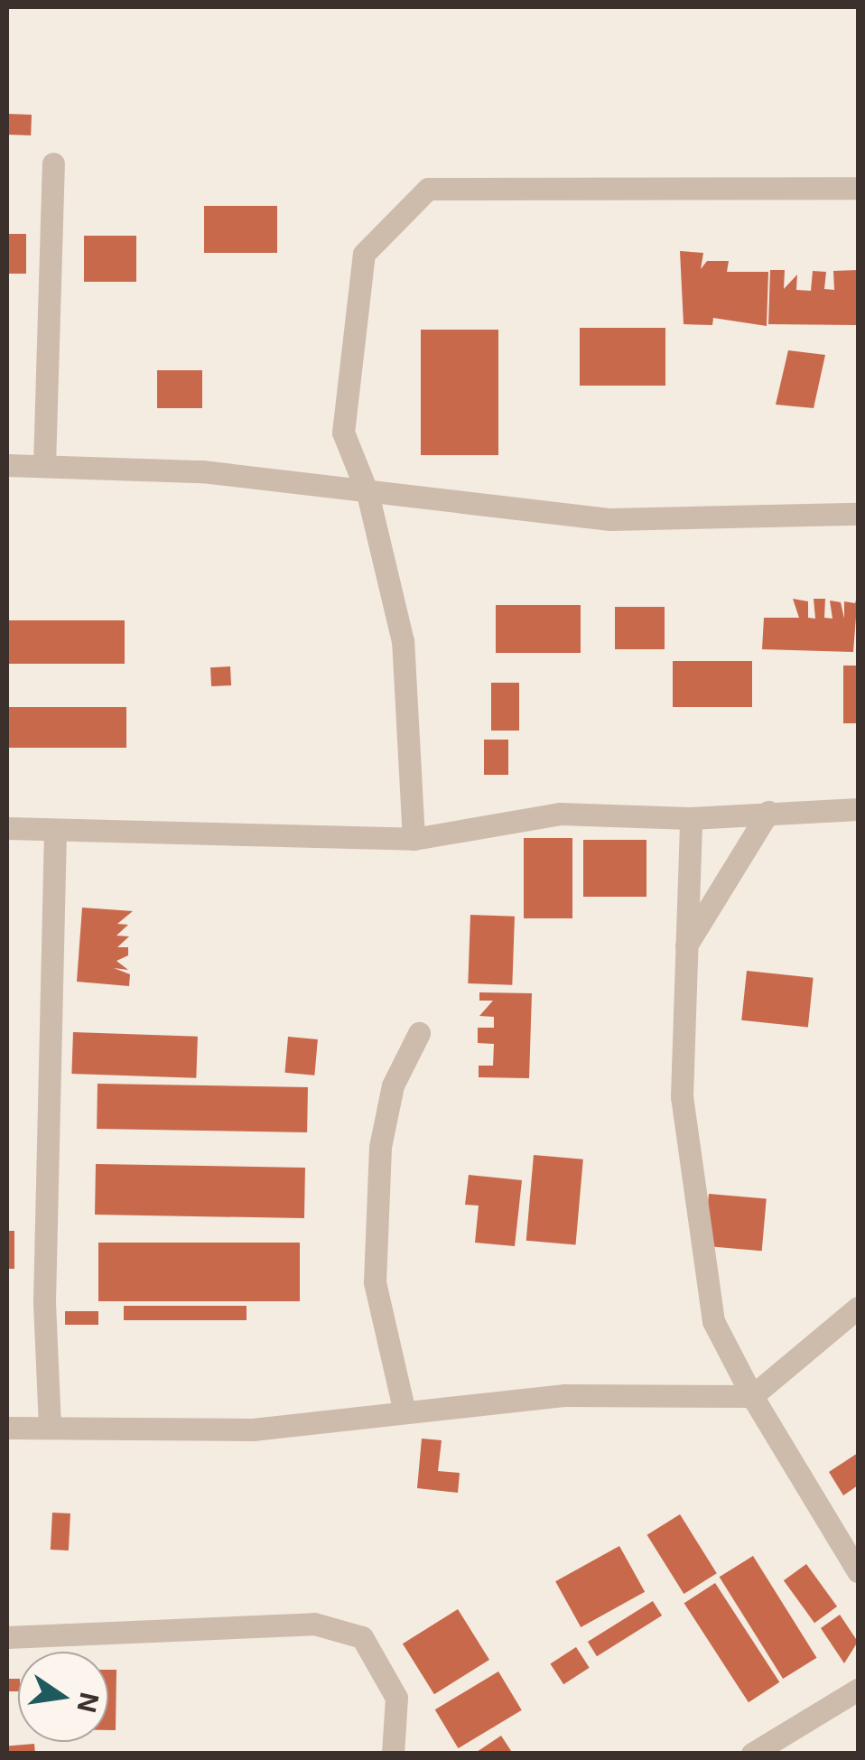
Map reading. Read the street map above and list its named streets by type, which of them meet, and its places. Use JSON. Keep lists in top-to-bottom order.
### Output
{
  "north": "right"
}
